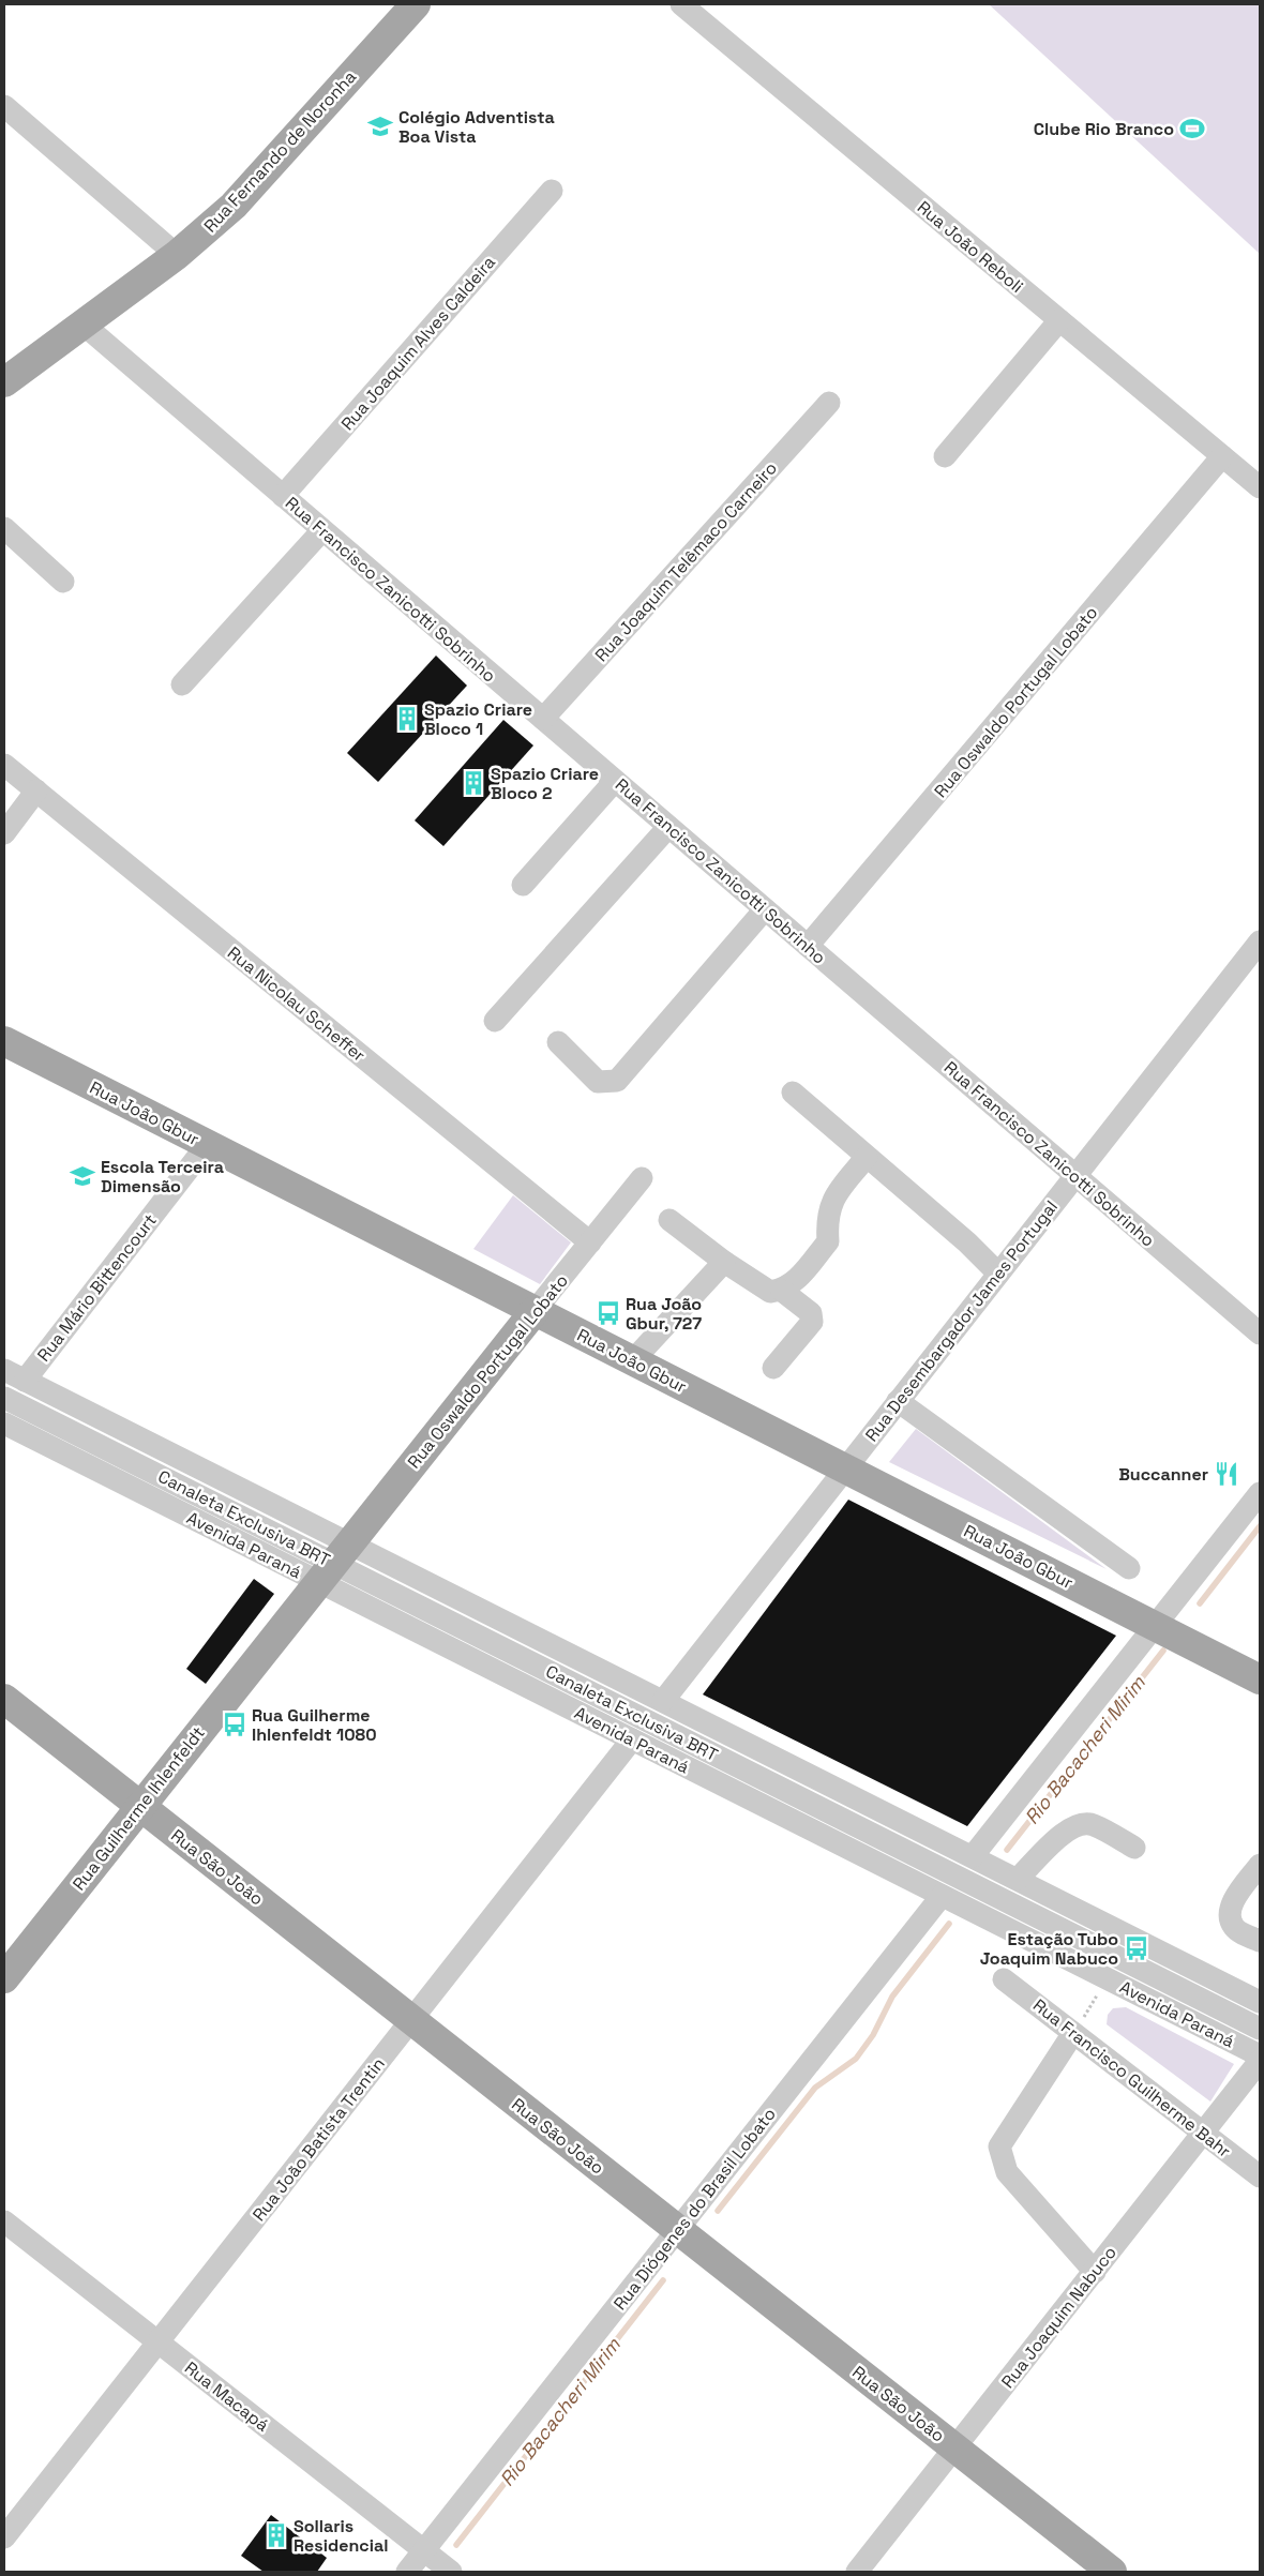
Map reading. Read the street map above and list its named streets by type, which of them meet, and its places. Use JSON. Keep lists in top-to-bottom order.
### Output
{
  "streets": {
    "main road": [
      "Rua Fernando de Noronha",
      "Rua Oswaldo Portugal Lobato",
      "Rua João Gbur",
      "Rua Guilherme Ihlenfeldt",
      "Rua São João"
    ],
    "street": [
      "Rua João Reboli",
      "Rua Joaquim Alves Caldeira",
      "Rua Joaquim Telêmaco Carneiro",
      "Rua Francisco Zanicotti Sobrinho",
      "Rua Nicolau Scheffer",
      "Rua Mário Bittencourt",
      "Rua Desembargador James Portugal",
      "Canaleta Exclusiva BRT",
      "Avenida Paraná",
      "Rua Francisco Guilherme Bahr",
      "Rua João Batista Trentin",
      "Rua Diógenes do Brasil Lobato",
      "Rua Joaquim Nabuco",
      "Rua Macapá"
    ]
  },
  "crossings": [
    ["Rua Fernando de Noronha", "Rua Francisco Zanicotti Sobrinho"],
    ["Rua João Reboli", "Rua Oswaldo Portugal Lobato"],
    ["Rua Joaquim Alves Caldeira", "Rua Francisco Zanicotti Sobrinho"],
    ["Rua Joaquim Telêmaco Carneiro", "Rua Francisco Zanicotti Sobrinho"],
    ["Rua Francisco Zanicotti Sobrinho", "Rua Oswaldo Portugal Lobato"],
    ["Rua Francisco Zanicotti Sobrinho", "Rua Desembargador James Portugal"],
    ["Rua Oswaldo Portugal Lobato", "Rua Nicolau Scheffer"],
    ["Rua Oswaldo Portugal Lobato", "Rua João Gbur"],
    ["Rua Oswaldo Portugal Lobato", "Canaleta Exclusiva BRT"],
    ["Rua Oswaldo Portugal Lobato", "Avenida Paraná"],
    ["Rua Oswaldo Portugal Lobato", "Rua Guilherme Ihlenfeldt"],
    ["Rua João Gbur", "Rua Mário Bittencourt"],
    ["Rua João Gbur", "Rua Desembargador James Portugal"],
    ["Rua Mário Bittencourt", "Avenida Paraná"],
    ["Rua Desembargador James Portugal", "Avenida Paraná"],
    ["Canaleta Exclusiva BRT", "Avenida Paraná"],
    ["Canaleta Exclusiva BRT", "Rua Guilherme Ihlenfeldt"],
    ["Avenida Paraná", "Rua Guilherme Ihlenfeldt"],
    ["Avenida Paraná", "Rua João Batista Trentin"],
    ["Avenida Paraná", "Rua Diógenes do Brasil Lobato"],
    ["Rua Guilherme Ihlenfeldt", "Rua São João"],
    ["Rua São João", "Rua João Batista Trentin"],
    ["Rua São João", "Rua Diógenes do Brasil Lobato"],
    ["Rua São João", "Rua Joaquim Nabuco"],
    ["Rua Francisco Guilherme Bahr", "Rua Joaquim Nabuco"],
    ["Rua João Batista Trentin", "Rua Macapá"],
    ["Rua Diógenes do Brasil Lobato", "Rua Macapá"]
  ],
  "water": ["Rio Bacacheri Mirim"],
  "places": {
    "school or university": ["Colégio Adventista Boa Vista", "Escola Terceira Dimensão"],
    "sports": ["Clube Rio Branco"],
    "building": ["Spazio Criare Bloco 1", "Spazio Criare Bloco 2", "Sollaris Residencial"],
    "bus stop": ["Rua João Gbur, 727", "Rua Guilherme Ihlenfeldt 1080", "Estação Tubo Joaquim Nabuco"],
    "restaurant": ["Buccanner"]
  }
}
